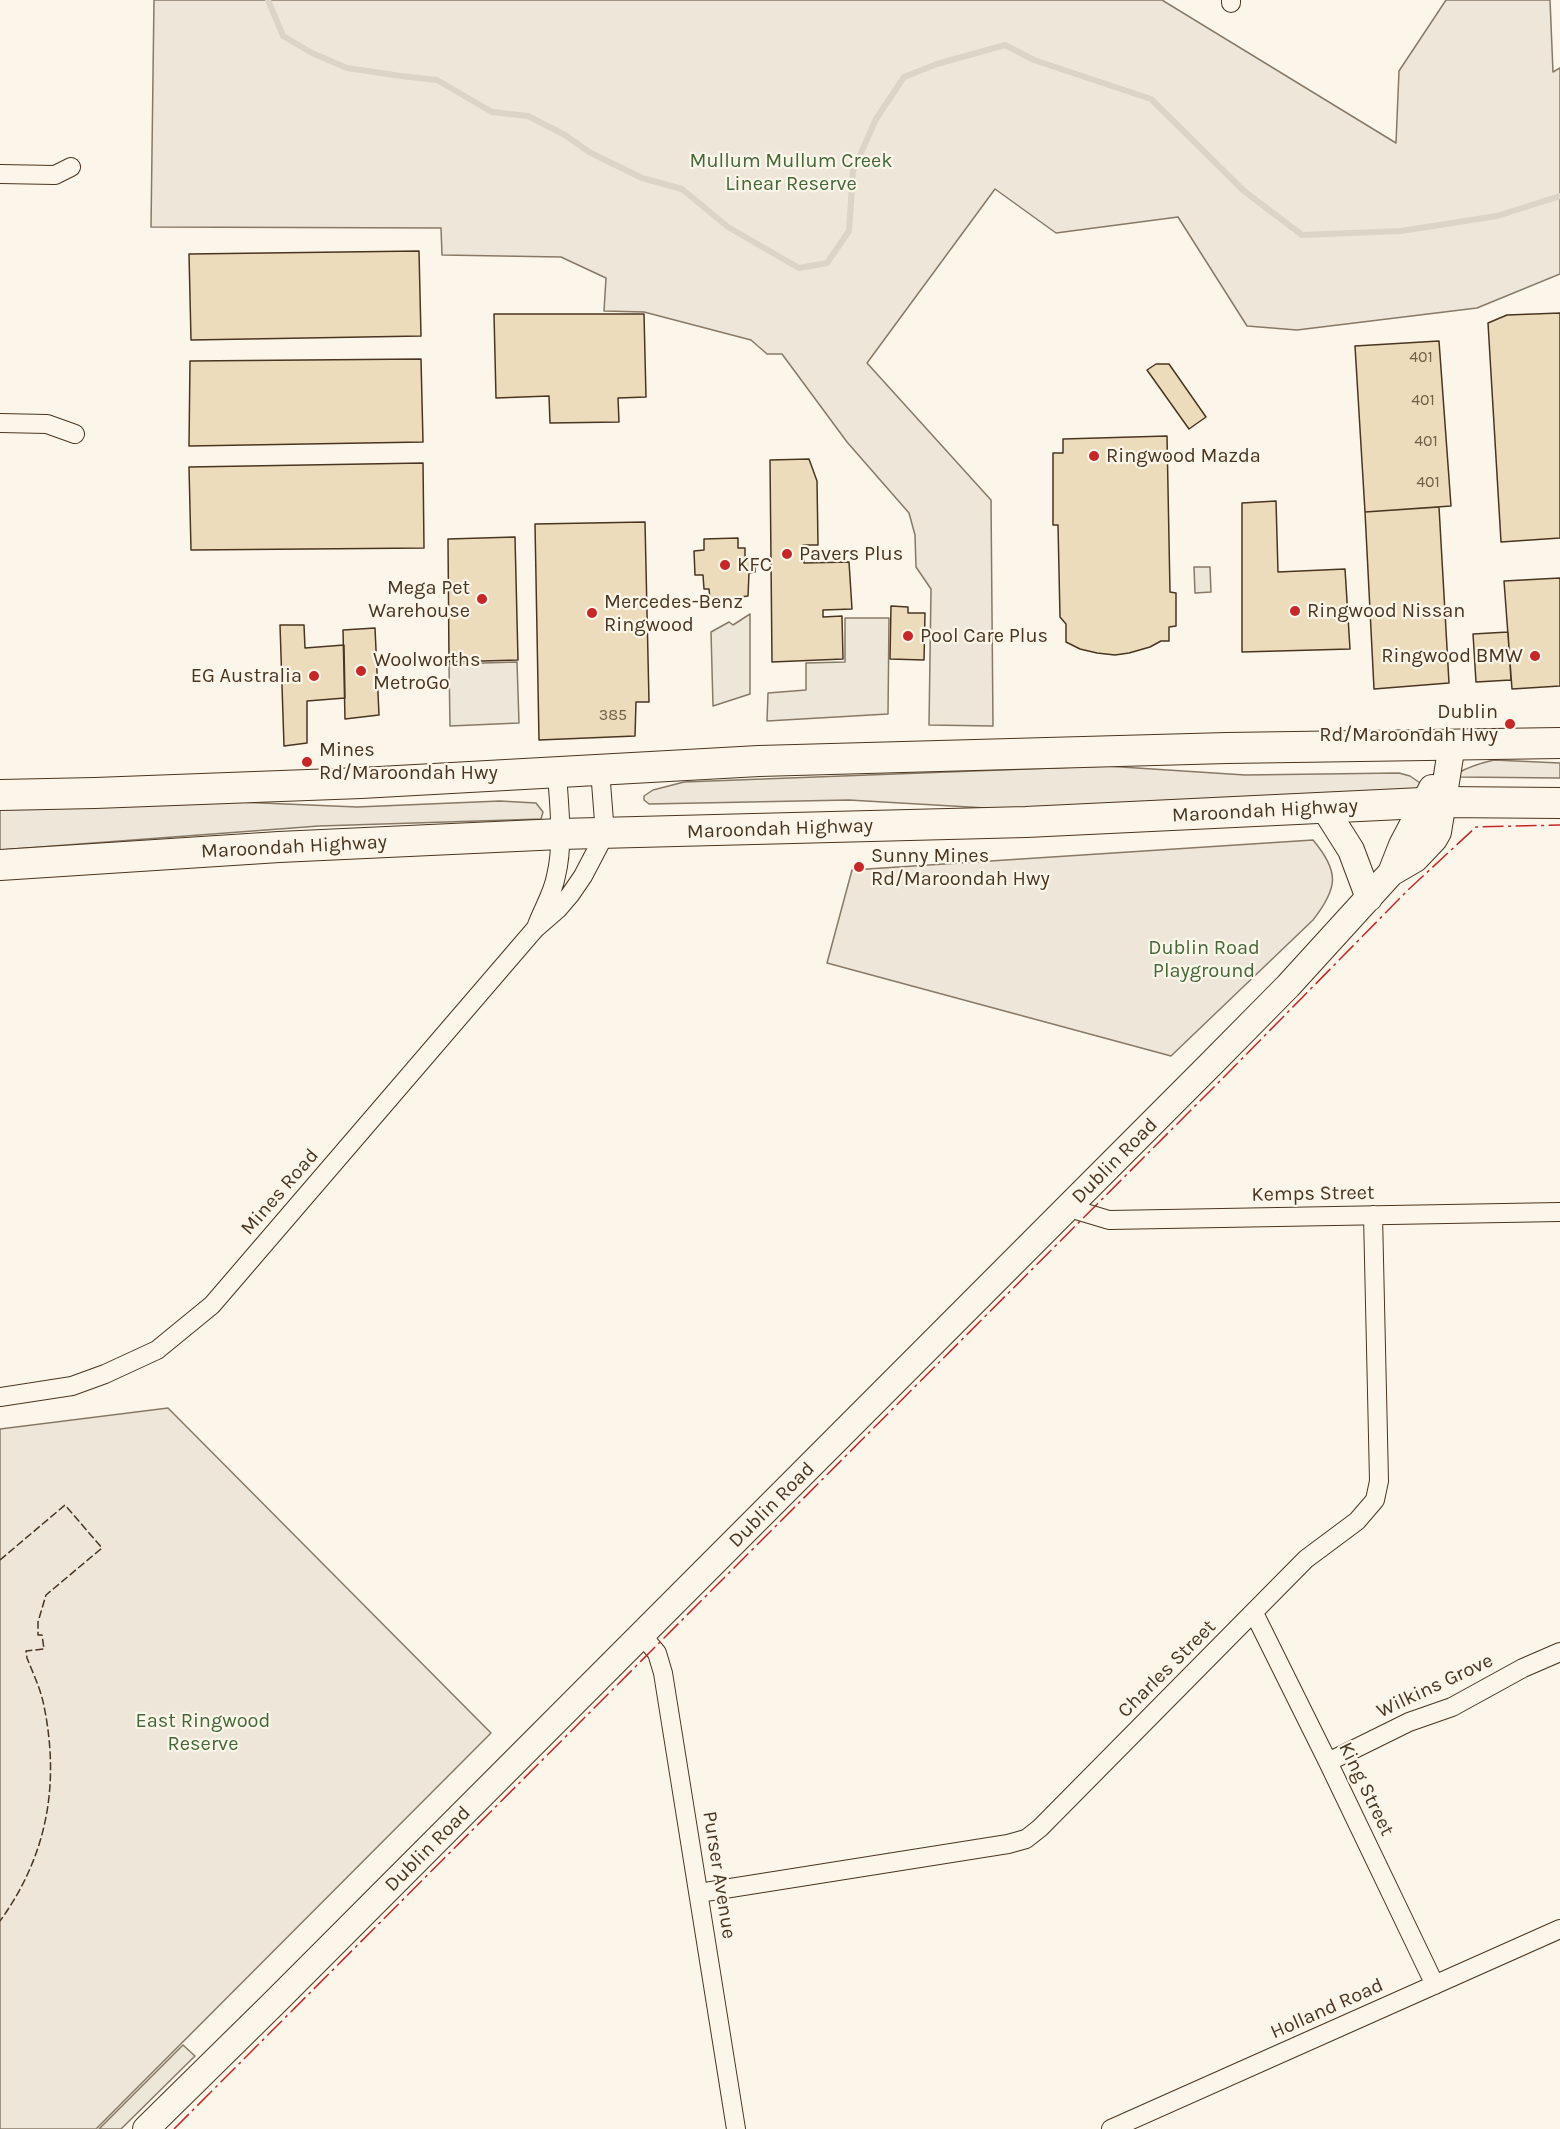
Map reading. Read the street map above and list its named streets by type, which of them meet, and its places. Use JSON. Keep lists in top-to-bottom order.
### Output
{
  "streets": {
    "highway": ["Maroondah Highway"],
    "main road": ["Dublin Road"],
    "street": [
      "Mines Road",
      "Kemps Street",
      "Charles Street",
      "Wilkins Grove",
      "King Street",
      "Purser Avenue",
      "Holland Road"
    ]
  },
  "crossings": [
    ["Maroondah Highway", "Dublin Road"],
    ["Maroondah Highway", "Mines Road"],
    ["Dublin Road", "Kemps Street"],
    ["Dublin Road", "Purser Avenue"],
    ["Kemps Street", "Charles Street"],
    ["Charles Street", "King Street"],
    ["Charles Street", "Purser Avenue"],
    ["Wilkins Grove", "King Street"],
    ["King Street", "Holland Road"]
  ],
  "parks": ["Mullum Mullum Creek Linear Reserve", "Dublin Road Playground", "East Ringwood Reserve"],
  "places": [
    "Ringwood Mazda",
    "Pavers Plus",
    "KFC",
    "Mega Pet Warehouse",
    "Ringwood Nissan",
    "Mercedes-Benz Ringwood",
    "Pool Care Plus",
    "Ringwood BMW",
    "Woolworths MetroGo",
    "EG Australia",
    "Dublin Rd/Maroondah Hwy",
    "Mines Rd/Maroondah Hwy",
    "Sunny Mines Rd/Maroondah Hwy"
  ],
  "house_numbers": [
    "401",
    "401",
    "401",
    "401",
    "385"
  ]
}
